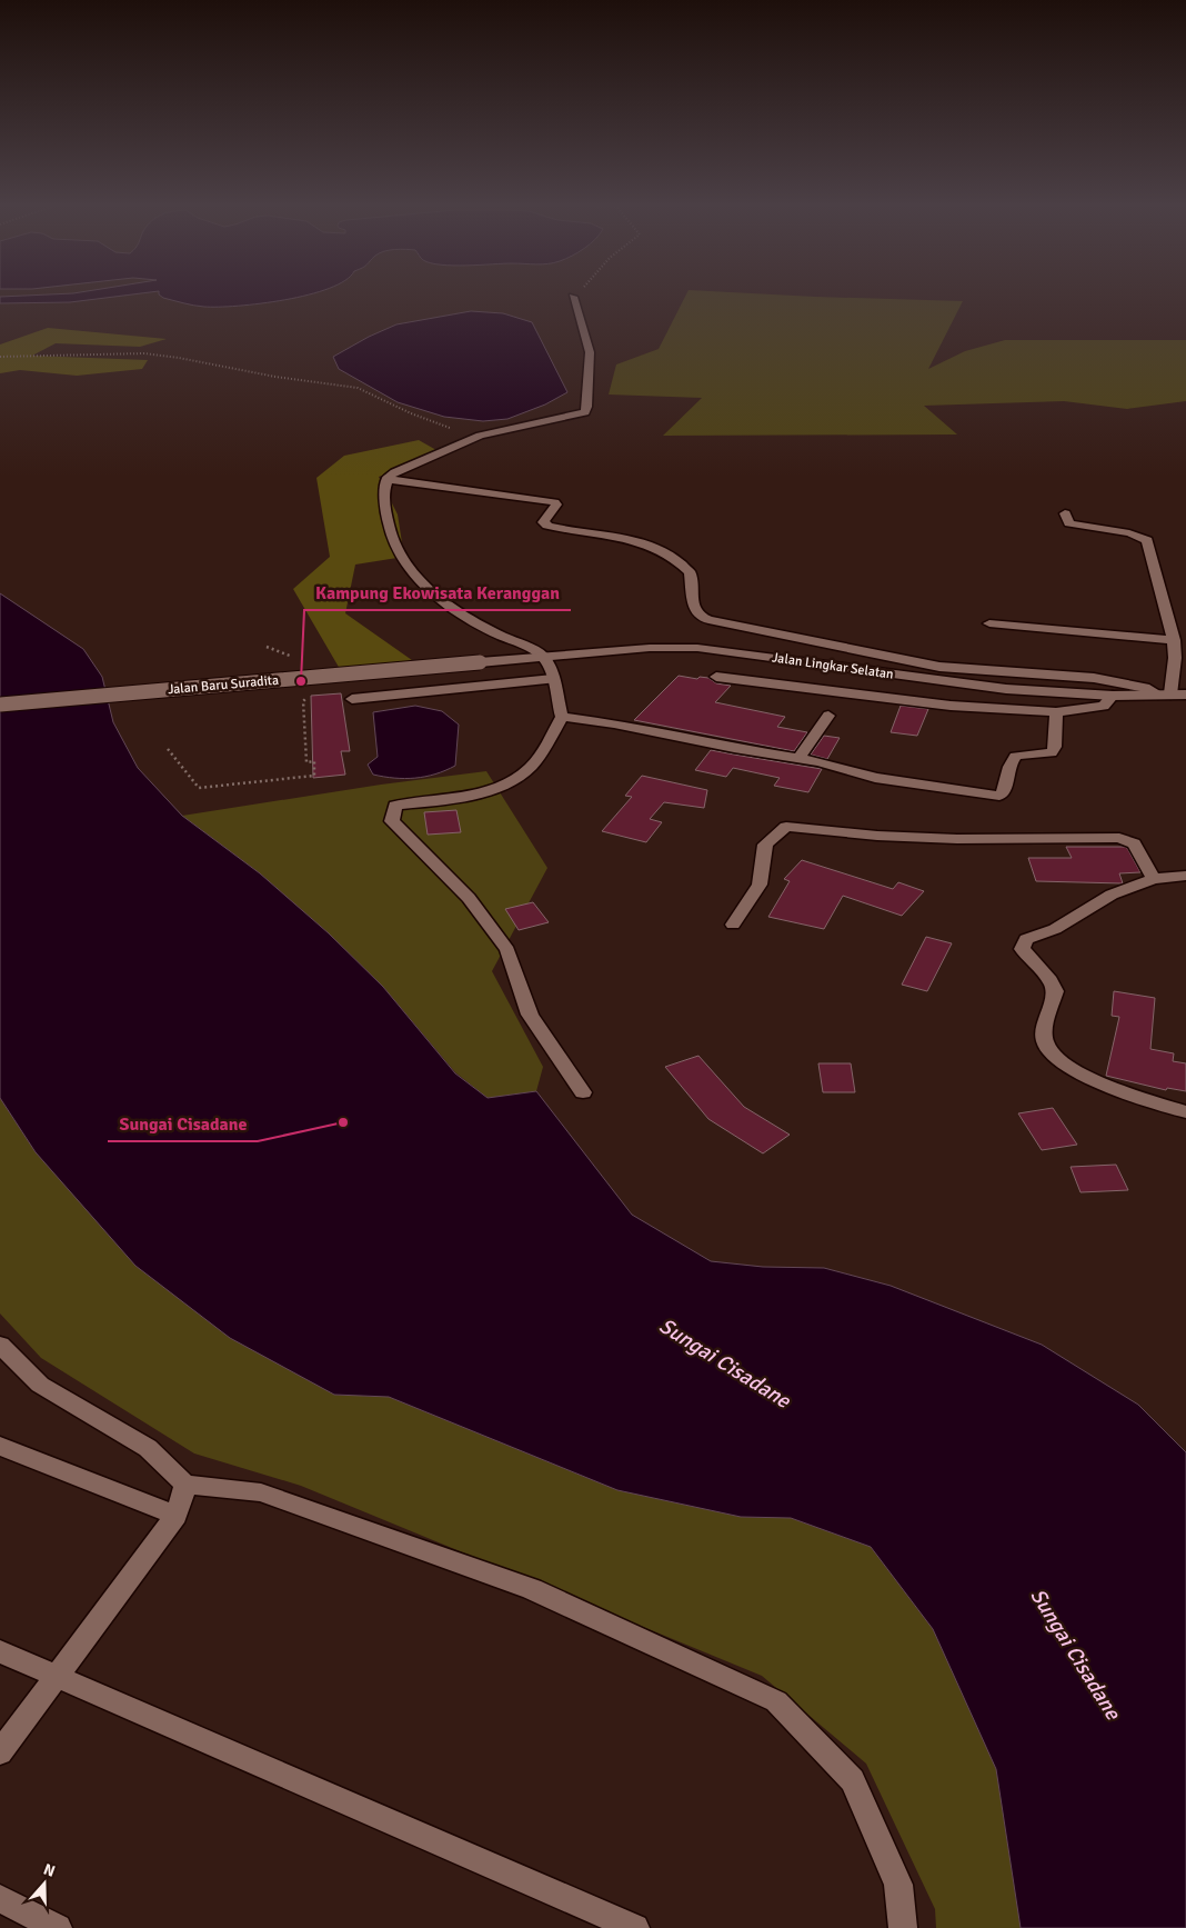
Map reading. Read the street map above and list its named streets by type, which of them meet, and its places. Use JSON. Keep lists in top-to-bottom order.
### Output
{
  "streets": {
    "street": ["Jalan Lingkar Selatan", "Jalan Baru Suradita"]
  },
  "crossings": [
    ["Jalan Lingkar Selatan", "Jalan Baru Suradita"]
  ],
  "water": ["Sungai Cisadane"],
  "places": ["Kampung Ekowisata Keranggan", "Sungai Cisadane"],
  "north": "top"
}
